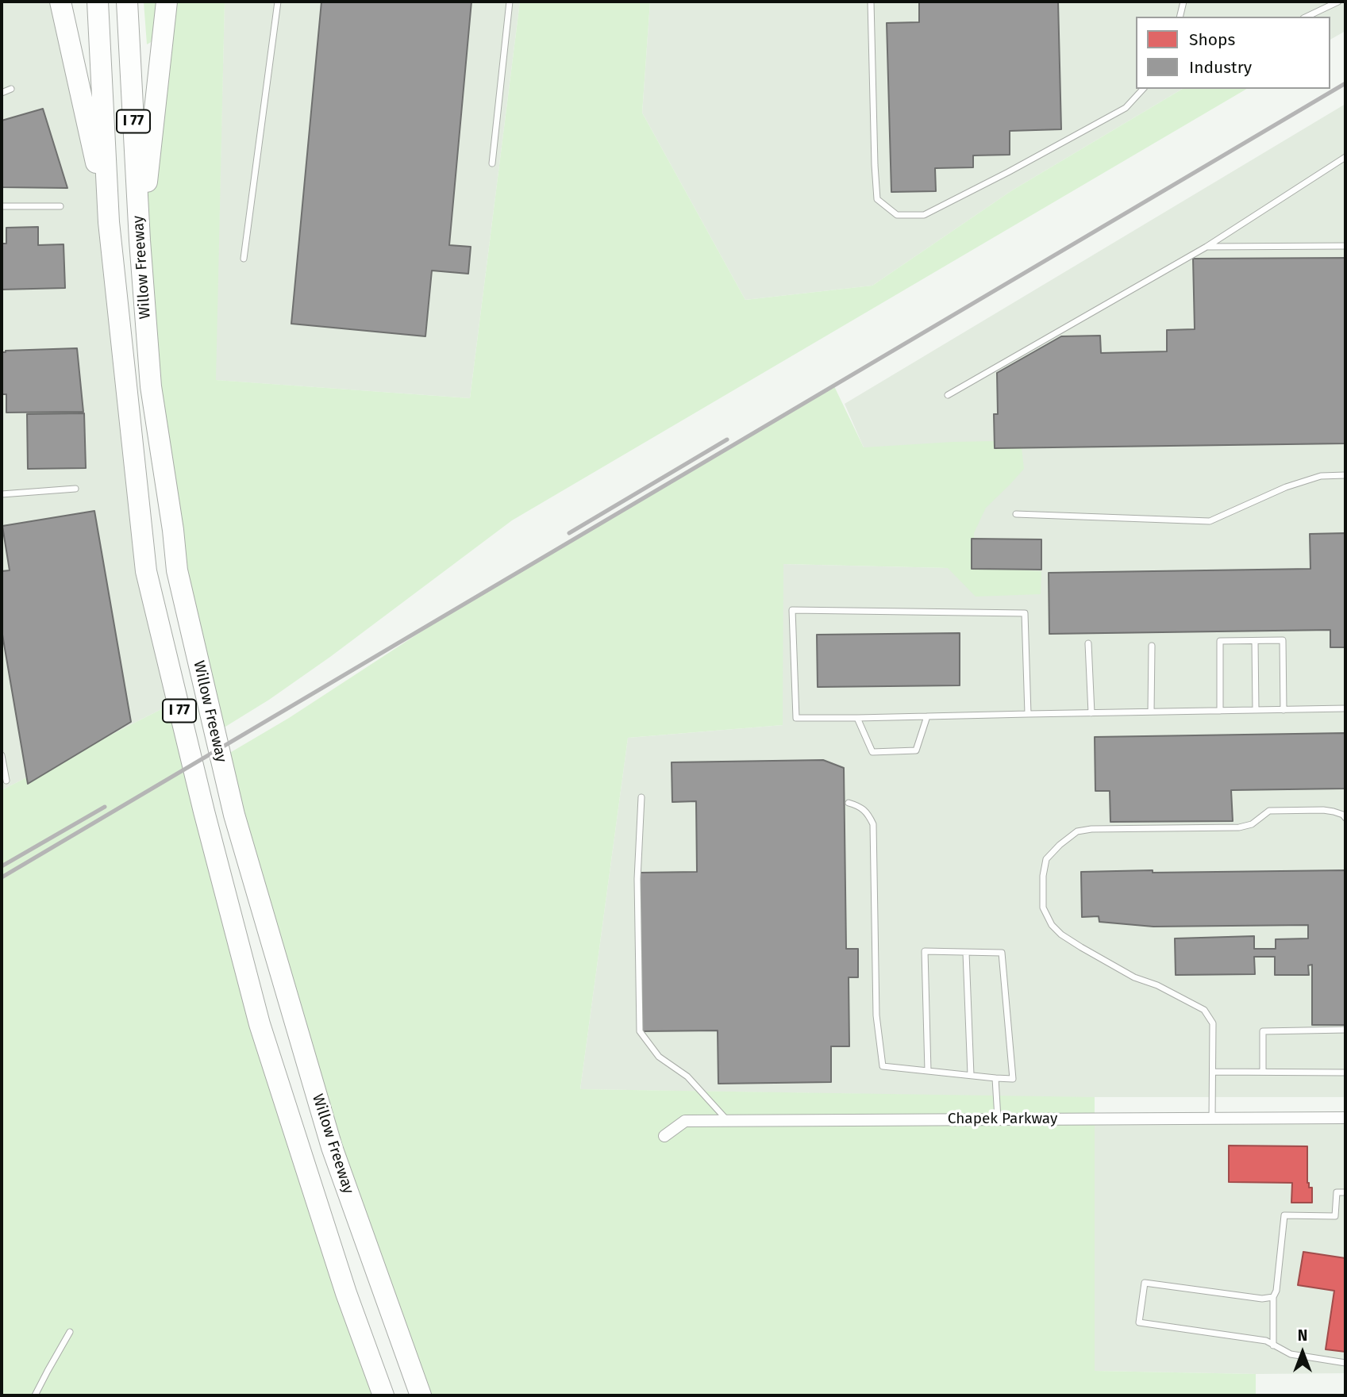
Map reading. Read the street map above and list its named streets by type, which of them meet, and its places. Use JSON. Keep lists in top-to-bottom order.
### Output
{
  "streets": {
    "highway": ["I 77", "Willow Freeway"],
    "street": ["Chapek Parkway"]
  },
  "legend": ["Shops", "Industry"],
  "north": "top"
}
